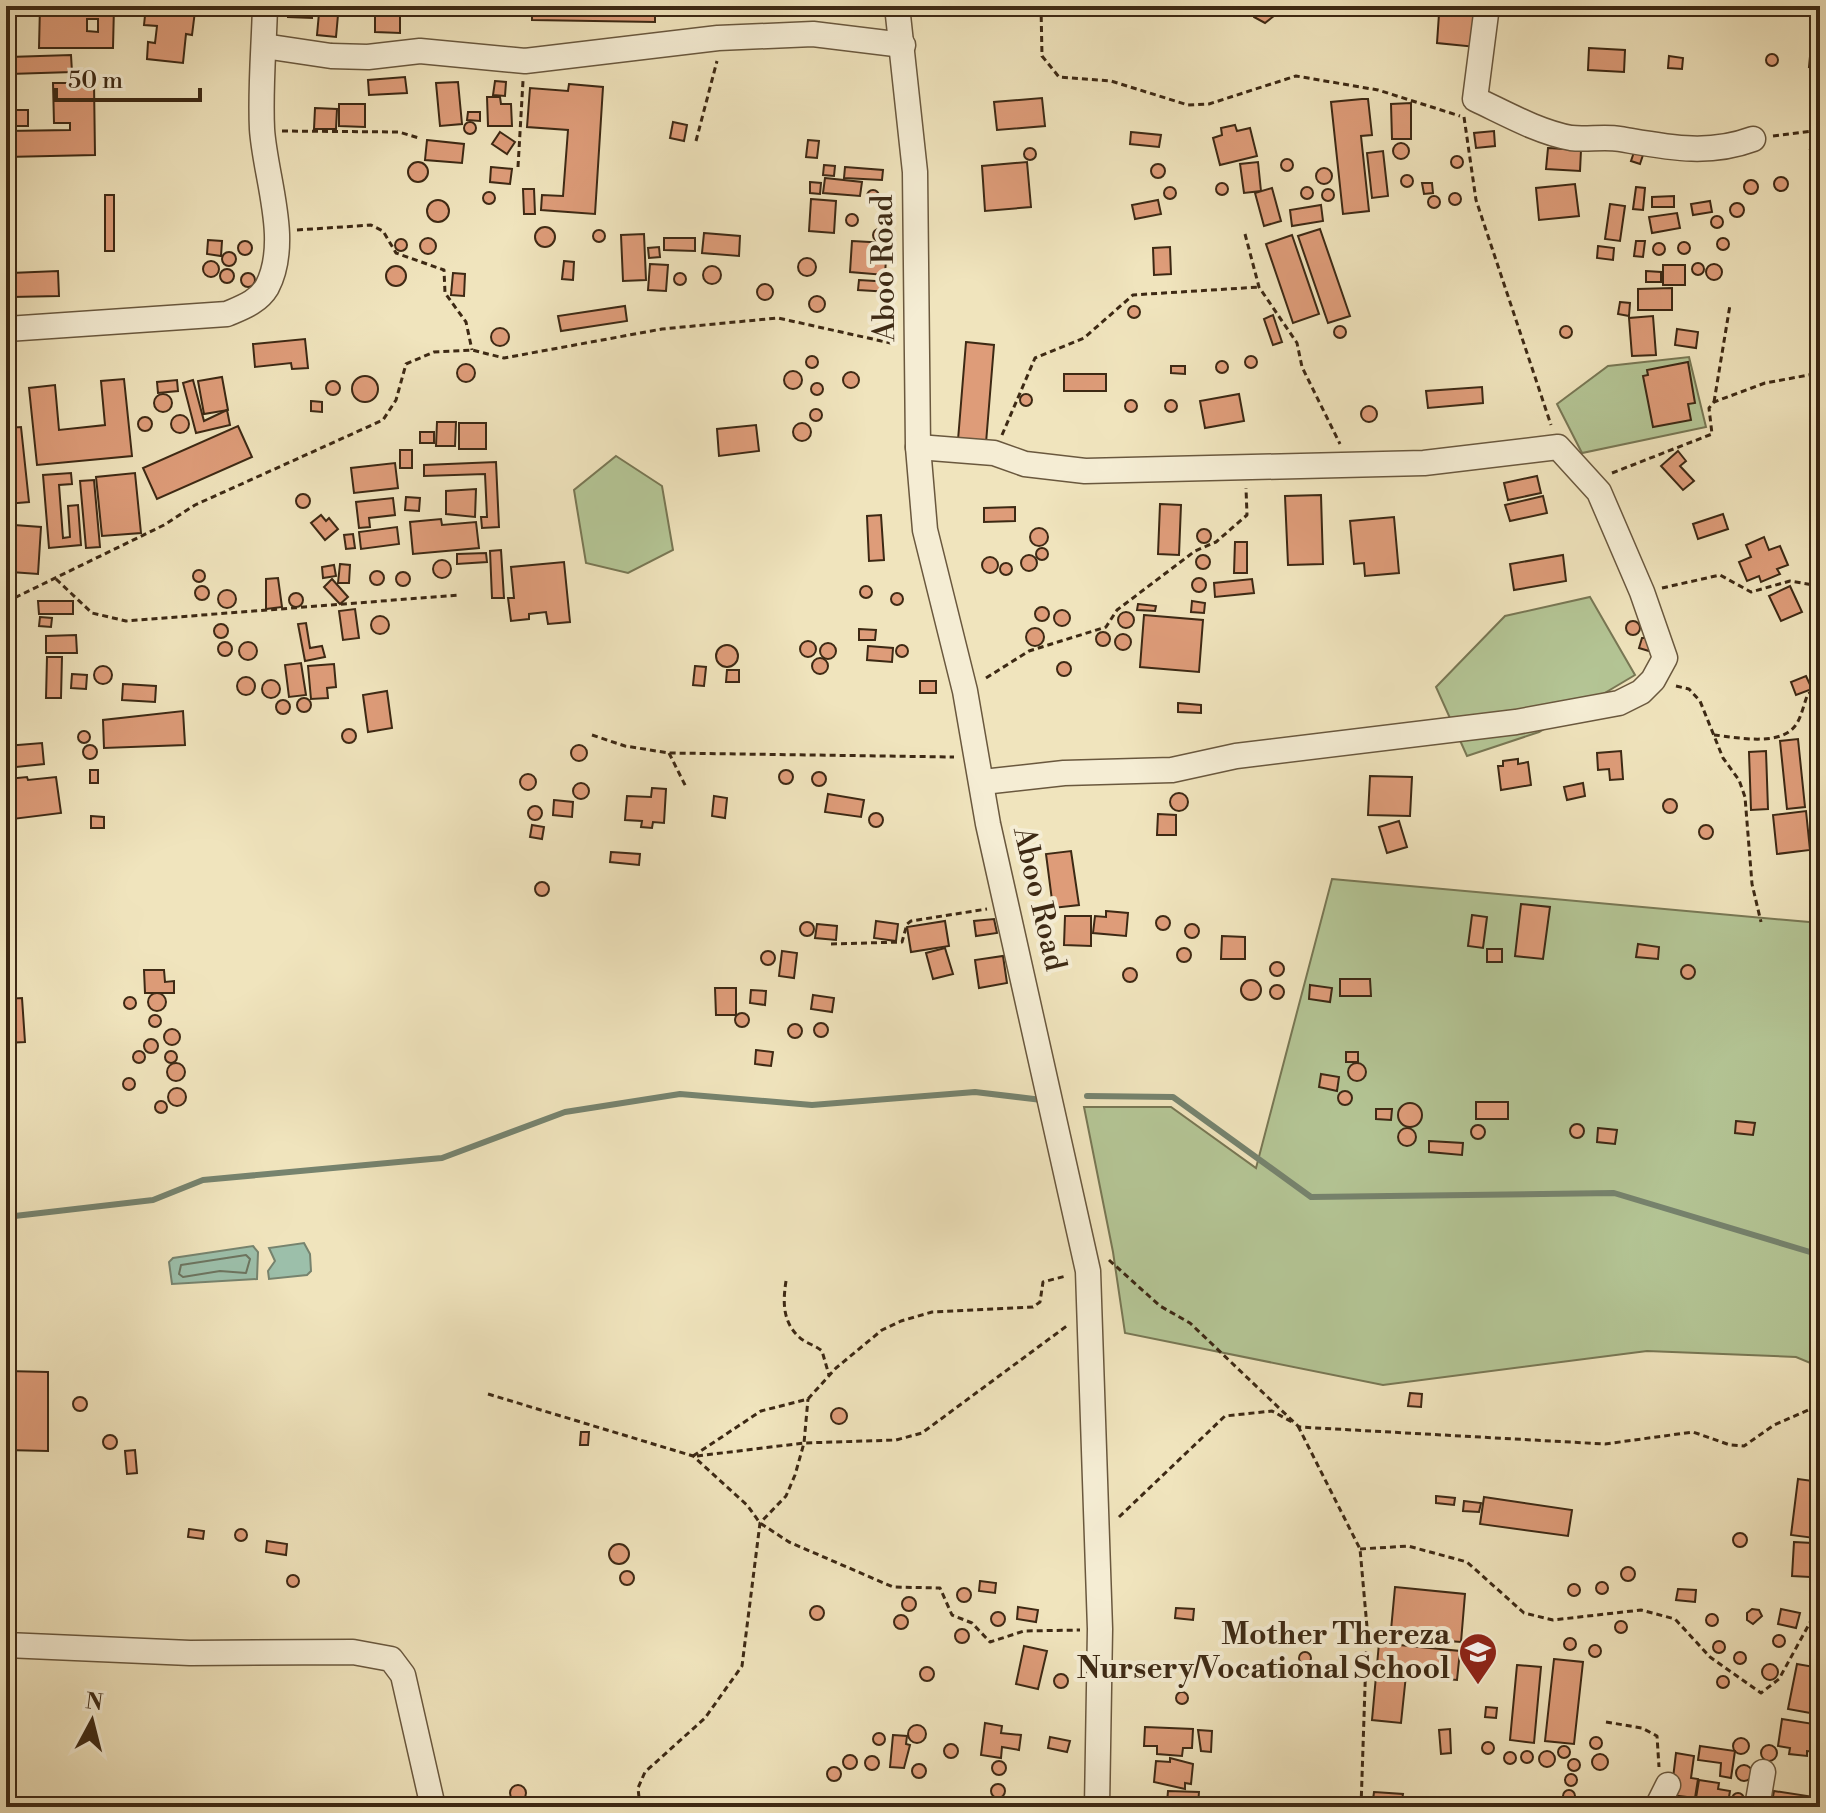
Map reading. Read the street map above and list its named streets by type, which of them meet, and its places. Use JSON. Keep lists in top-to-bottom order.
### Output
{
  "streets": {
    "street": ["Aboo Road"]
  },
  "places": {
    "school or university": ["Mother Thereza Nursery/Vocational School"]
  },
  "scale_bar": "50 m",
  "north": "top"
}
